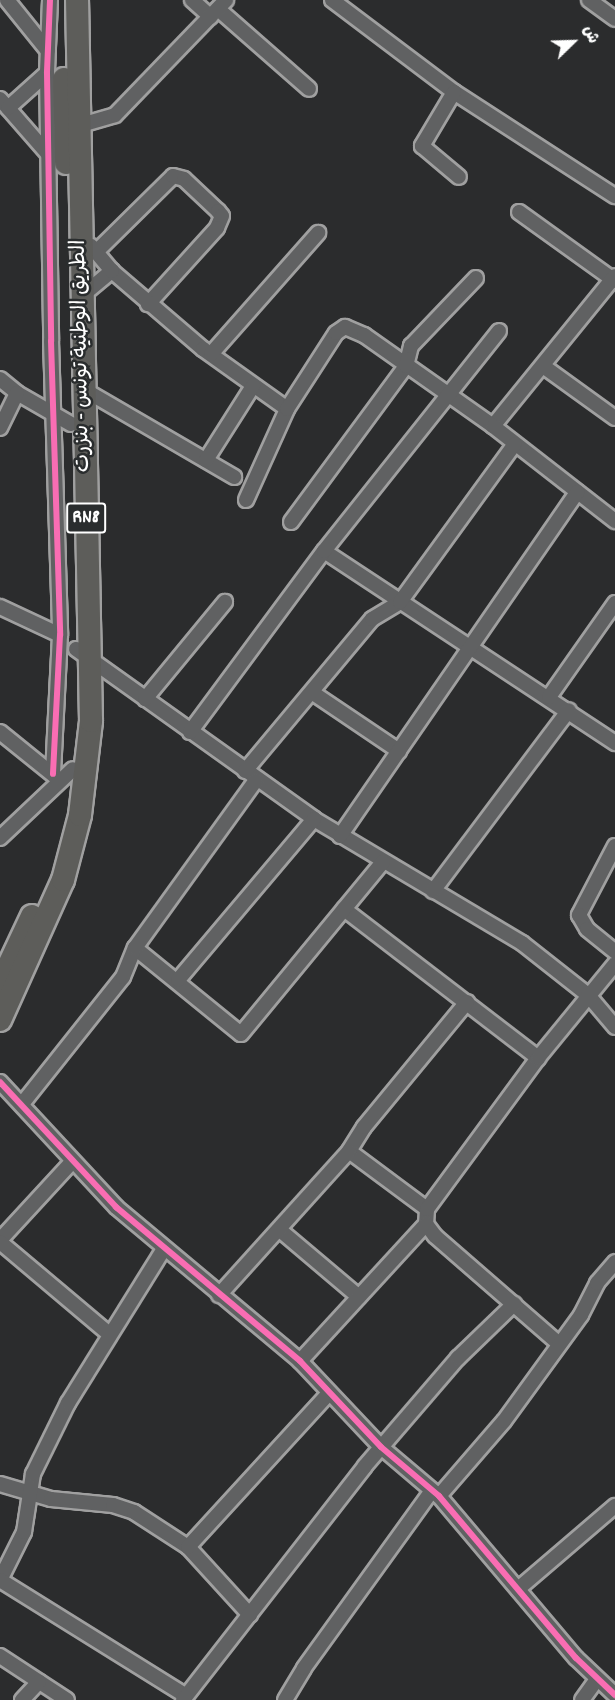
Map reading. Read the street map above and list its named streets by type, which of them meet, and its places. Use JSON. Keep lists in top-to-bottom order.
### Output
{
  "streets": {
    "main road": ["الطريق الوطنية تونس - بنزرت", "RN8"]
  },
  "north": "top right"
}
